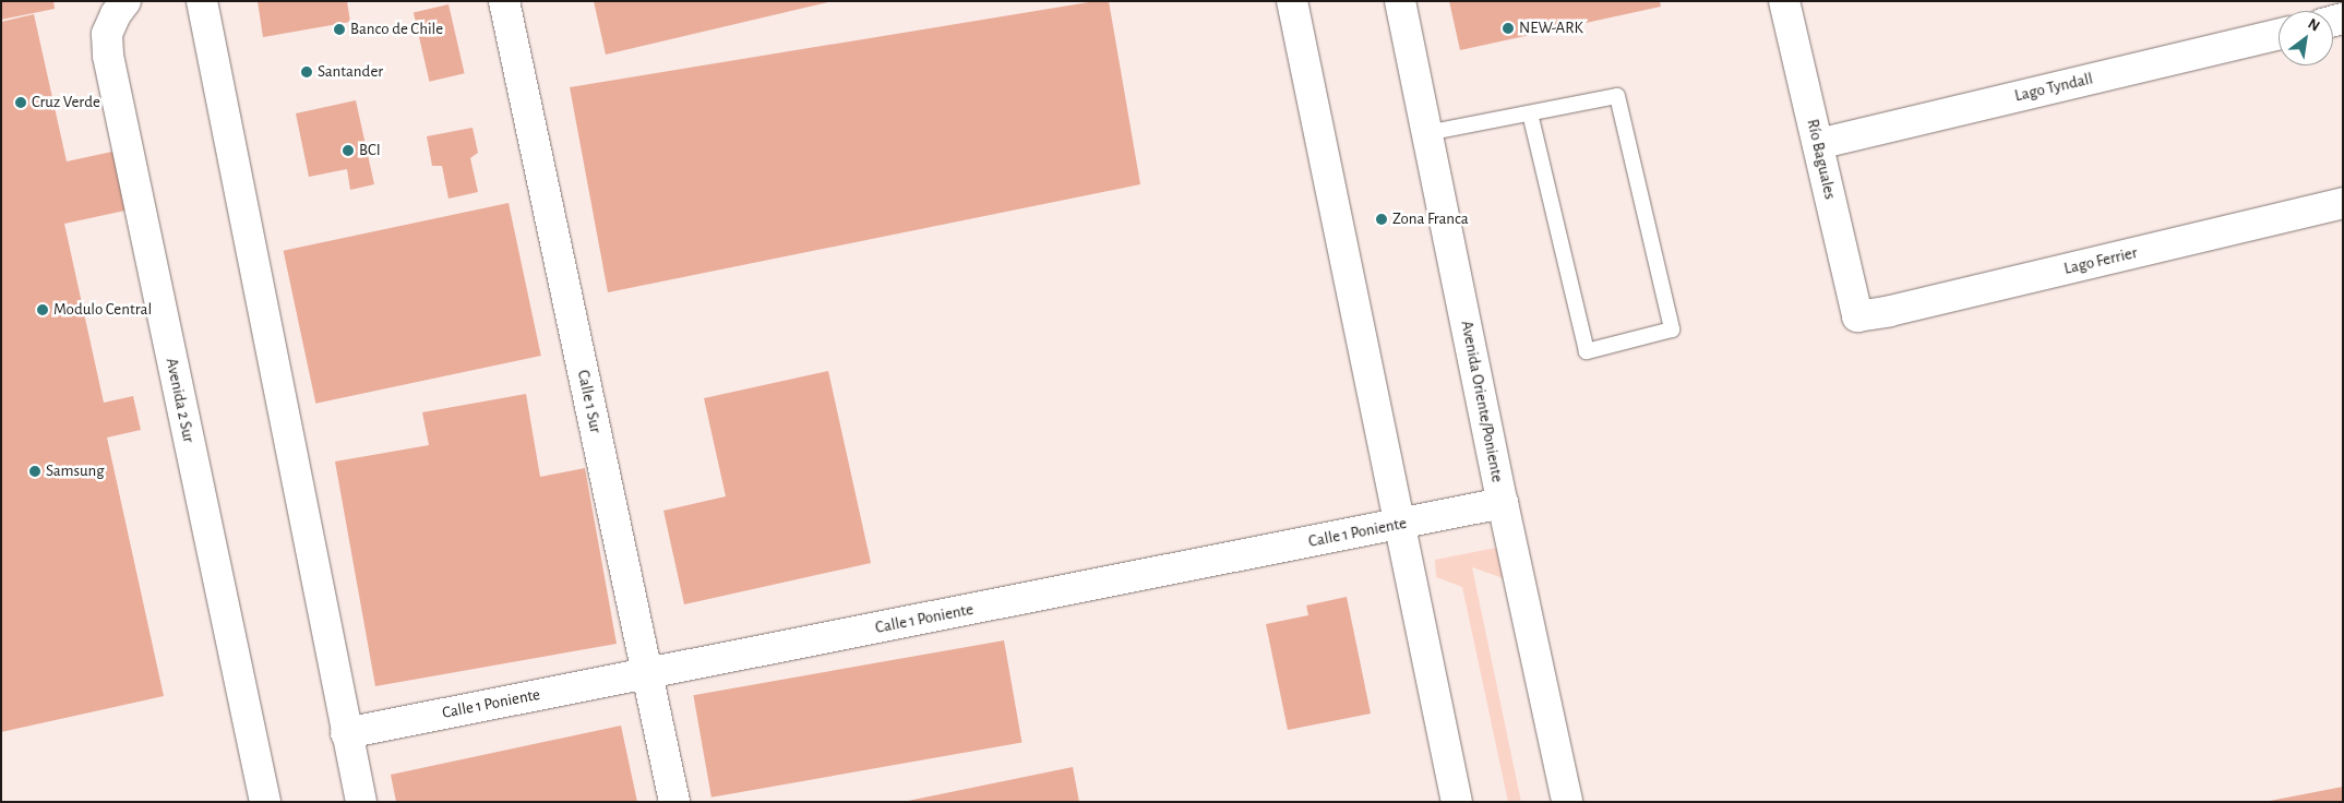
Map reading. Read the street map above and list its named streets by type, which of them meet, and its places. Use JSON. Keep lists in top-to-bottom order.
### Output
{
  "streets": {
    "street": [
      "Lago Tyndall",
      "Río Baguales",
      "Lago Ferrier",
      "Avenida 2 Sur",
      "Calle 1 Sur",
      "Avenida Oriente/Poniente",
      "Calle 1 Poniente"
    ]
  },
  "crossings": [
    ["Lago Tyndall", "Río Baguales"],
    ["Río Baguales", "Lago Ferrier"],
    ["Calle 1 Sur", "Calle 1 Poniente"],
    ["Avenida Oriente/Poniente", "Calle 1 Poniente"]
  ],
  "places": [
    "NEW-ARK",
    "Banco de Chile",
    "Santander",
    "Cruz Verde",
    "BCI",
    "Zona Franca",
    "Modulo Central",
    "Samsung"
  ],
  "north": "top right"
}
